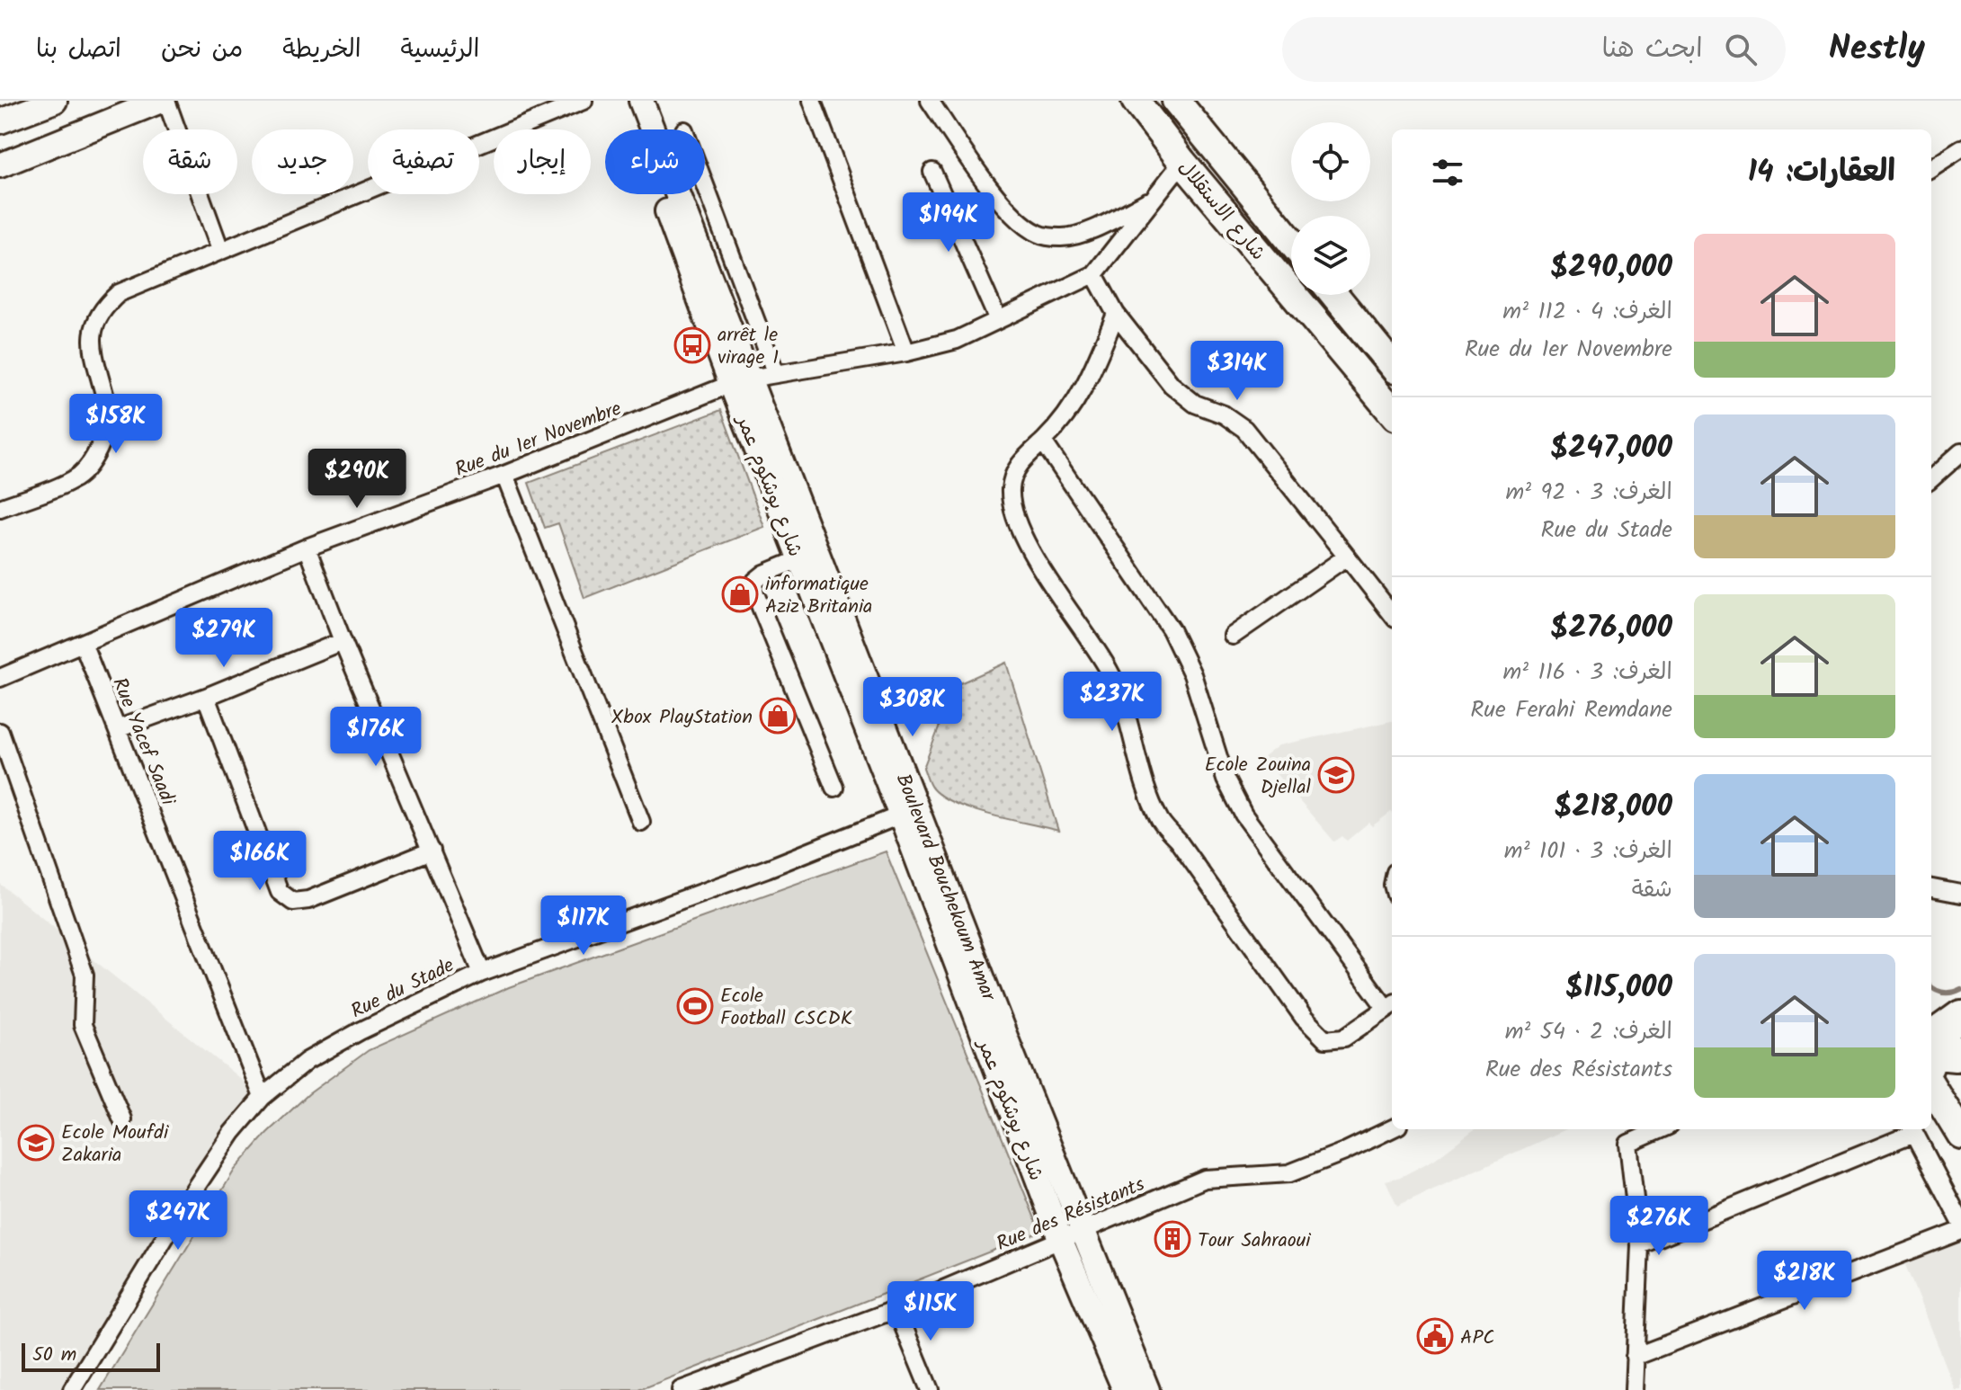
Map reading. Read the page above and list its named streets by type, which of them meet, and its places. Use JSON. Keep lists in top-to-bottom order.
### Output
{
  "streets": {
    "main road": ["شارع الاستقلال"],
    "street": [
      "Rue du 1er Novembre",
      "شارع بوشكوم عمر",
      "Rue Yacef Saadi",
      "Boulevard Bouchekoum Amar",
      "Rue du Stade",
      "Rue des Résistants"
    ]
  },
  "crossings": [
    ["Rue du 1er Novembre", "شارع بوشكوم عمر"],
    ["Rue du 1er Novembre", "Rue Yacef Saadi"],
    ["Rue du 1er Novembre", "Boulevard Bouchekoum Amar"],
    ["شارع بوشكوم عمر", "Boulevard Bouchekoum Amar"],
    ["شارع بوشكوم عمر", "Rue du Stade"],
    ["شارع بوشكوم عمر", "Rue des Résistants"],
    ["Rue Yacef Saadi", "Rue du Stade"],
    ["Boulevard Bouchekoum Amar", "Rue du Stade"]
  ],
  "places": {
    "bus stop": ["arrêt le virage 1"],
    "shop": ["informatique Aziz Britania", "Xbox PlayStation"],
    "school or university": ["Ecole Zouina Djellal", "Ecole Moufdi Zakaria"],
    "sports": ["Ecole Football CSCDK"],
    "building": ["Tour Sahraoui"],
    "public building": ["APC"]
  },
  "scale_bar": "50 m",
  "page": {
    "header": "Nestly",
    "search": "ابحث هنا",
    "nav": [
      "الرئيسية",
      "الخريطة",
      "من نحن",
      "اتصل بنا"
    ],
    "chip": [
      "شراء",
      "إيجار",
      "تصفية",
      "جديد",
      "شقة"
    ],
    "heading": "العقارات: 14",
    "price": [
      "$194K",
      "$314K",
      "$158K",
      "$290K",
      "$279K",
      "$237K",
      "$308K",
      "$176K",
      "$166K",
      "$117K",
      "$247K",
      "$276K",
      "$218K",
      "$115K"
    ],
    "list": [
      {
        "name": "$290,000",
        "note": "الغرف: 4 · 112 m² · Rue du 1er Novembre"
      },
      {
        "name": "$247,000",
        "note": "الغرف: 3 · 92 m² · Rue du Stade"
      },
      {
        "name": "$276,000",
        "note": "الغرف: 3 · 116 m² · Rue Ferahi Remdane"
      },
      {
        "name": "$218,000",
        "note": "الغرف: 3 · 101 m² · شقة"
      },
      {
        "name": "$115,000",
        "note": "الغرف: 2 · 54 m² · Rue des Résistants"
      }
    ],
    "scale": "50 m"
  }
}
